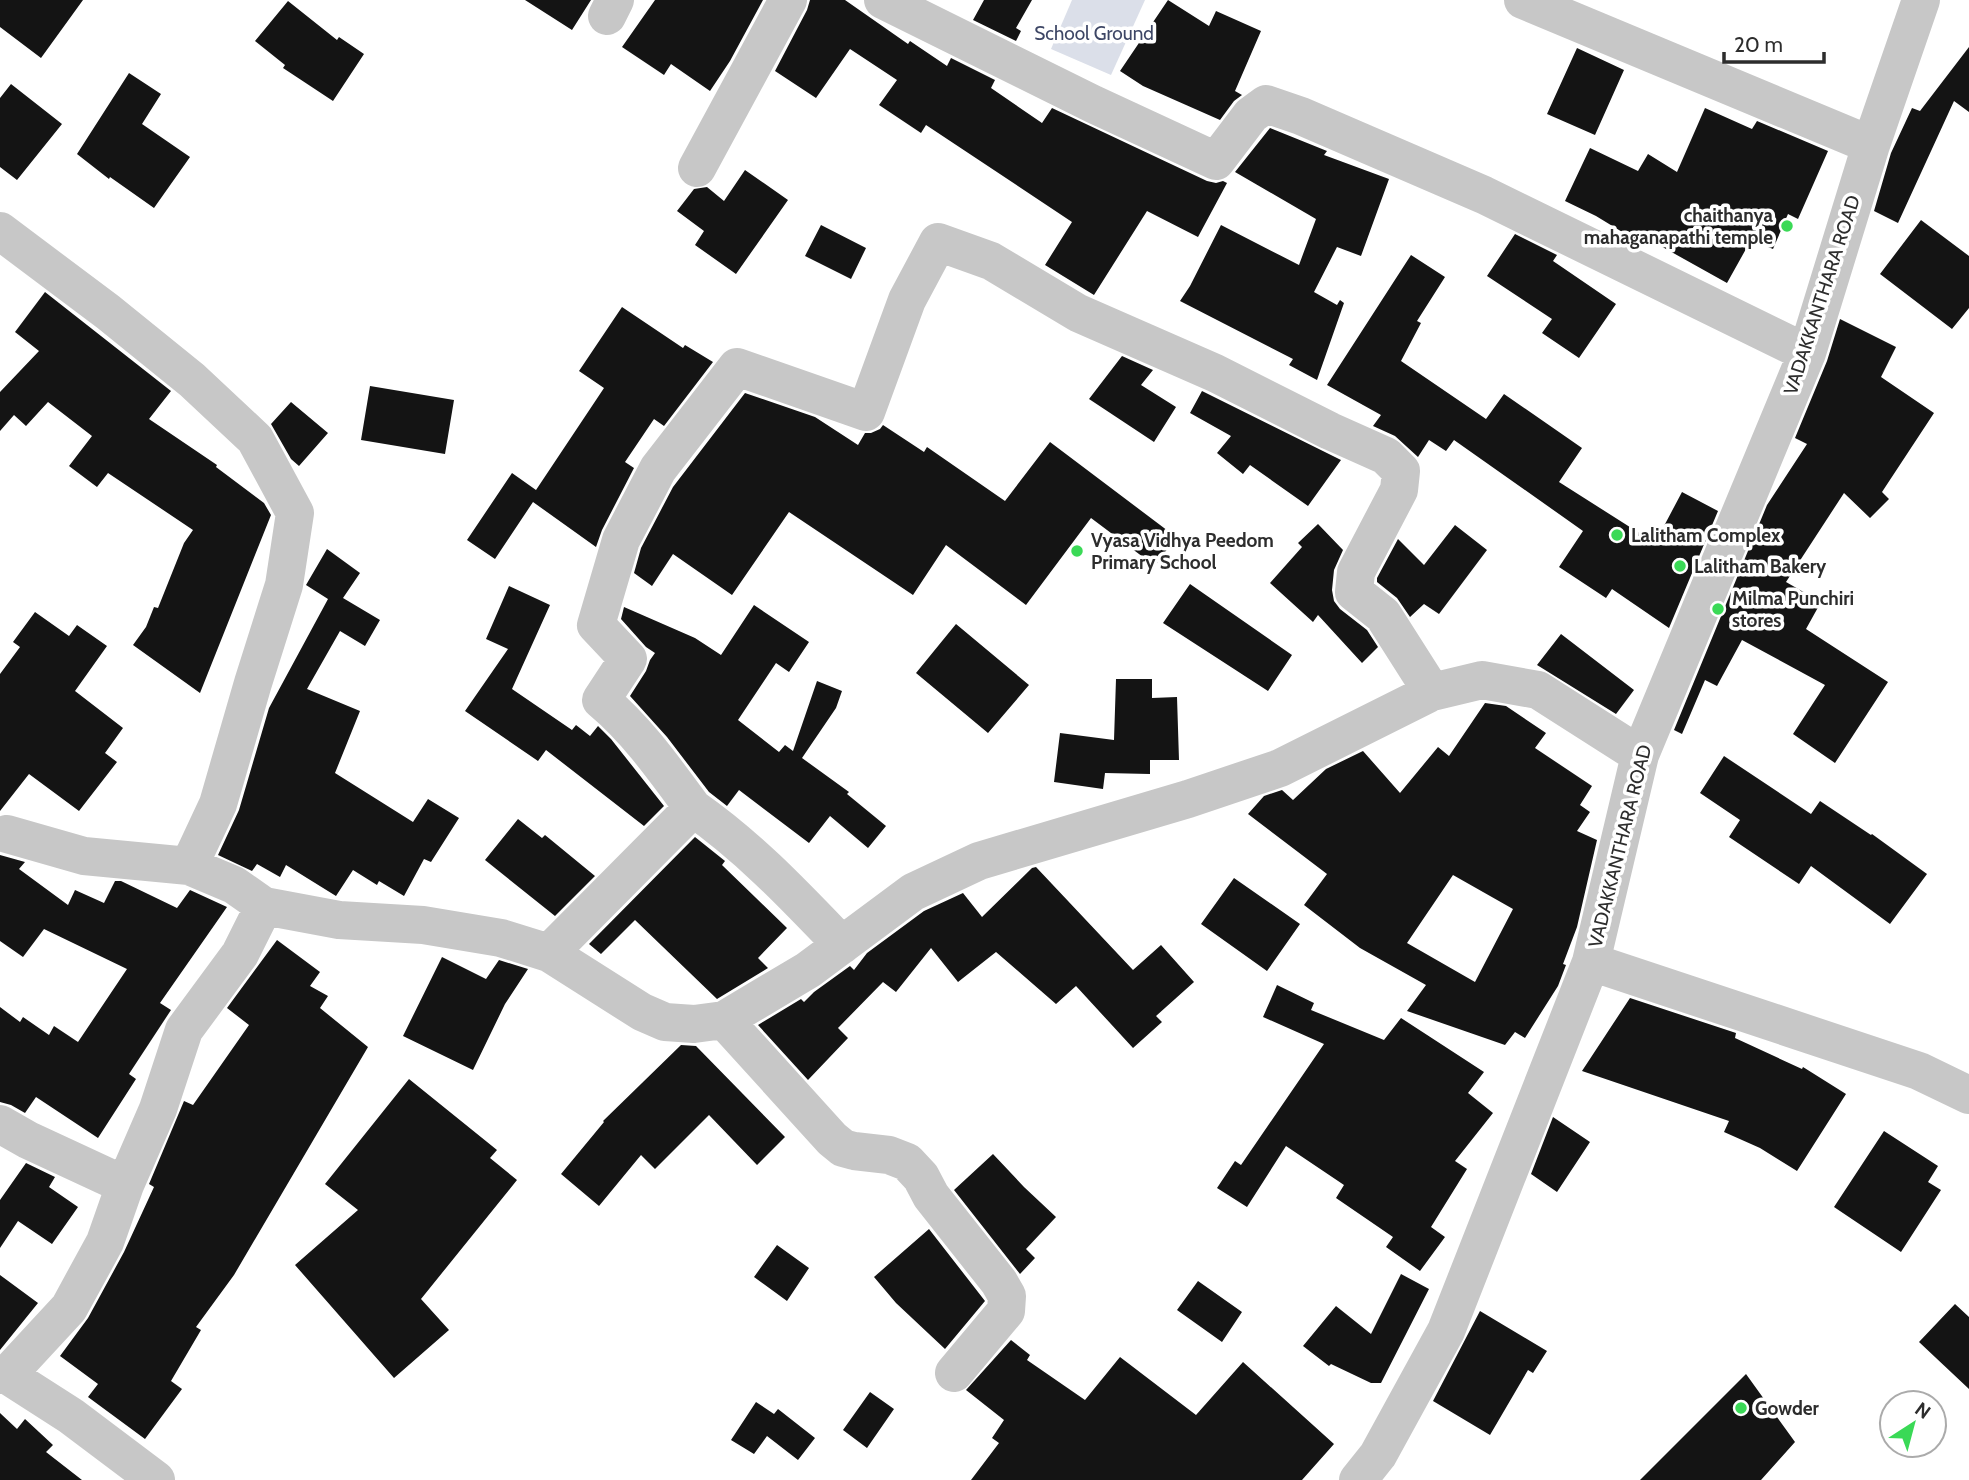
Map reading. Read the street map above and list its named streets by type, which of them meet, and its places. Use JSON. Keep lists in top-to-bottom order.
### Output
{
  "streets": {
    "street": ["VADAKKANTHARA ROAD"]
  },
  "parks": ["School Ground"],
  "places": [
    "chaithanya mahaganapathi temple",
    "Lalitham Complex",
    "Vyasa Vidhya Peedom Primary School",
    "Lalitham Bakery",
    "Milma Punchiri stores",
    "Gowder"
  ],
  "scale_bar": "20 m",
  "north": "top right"
}
